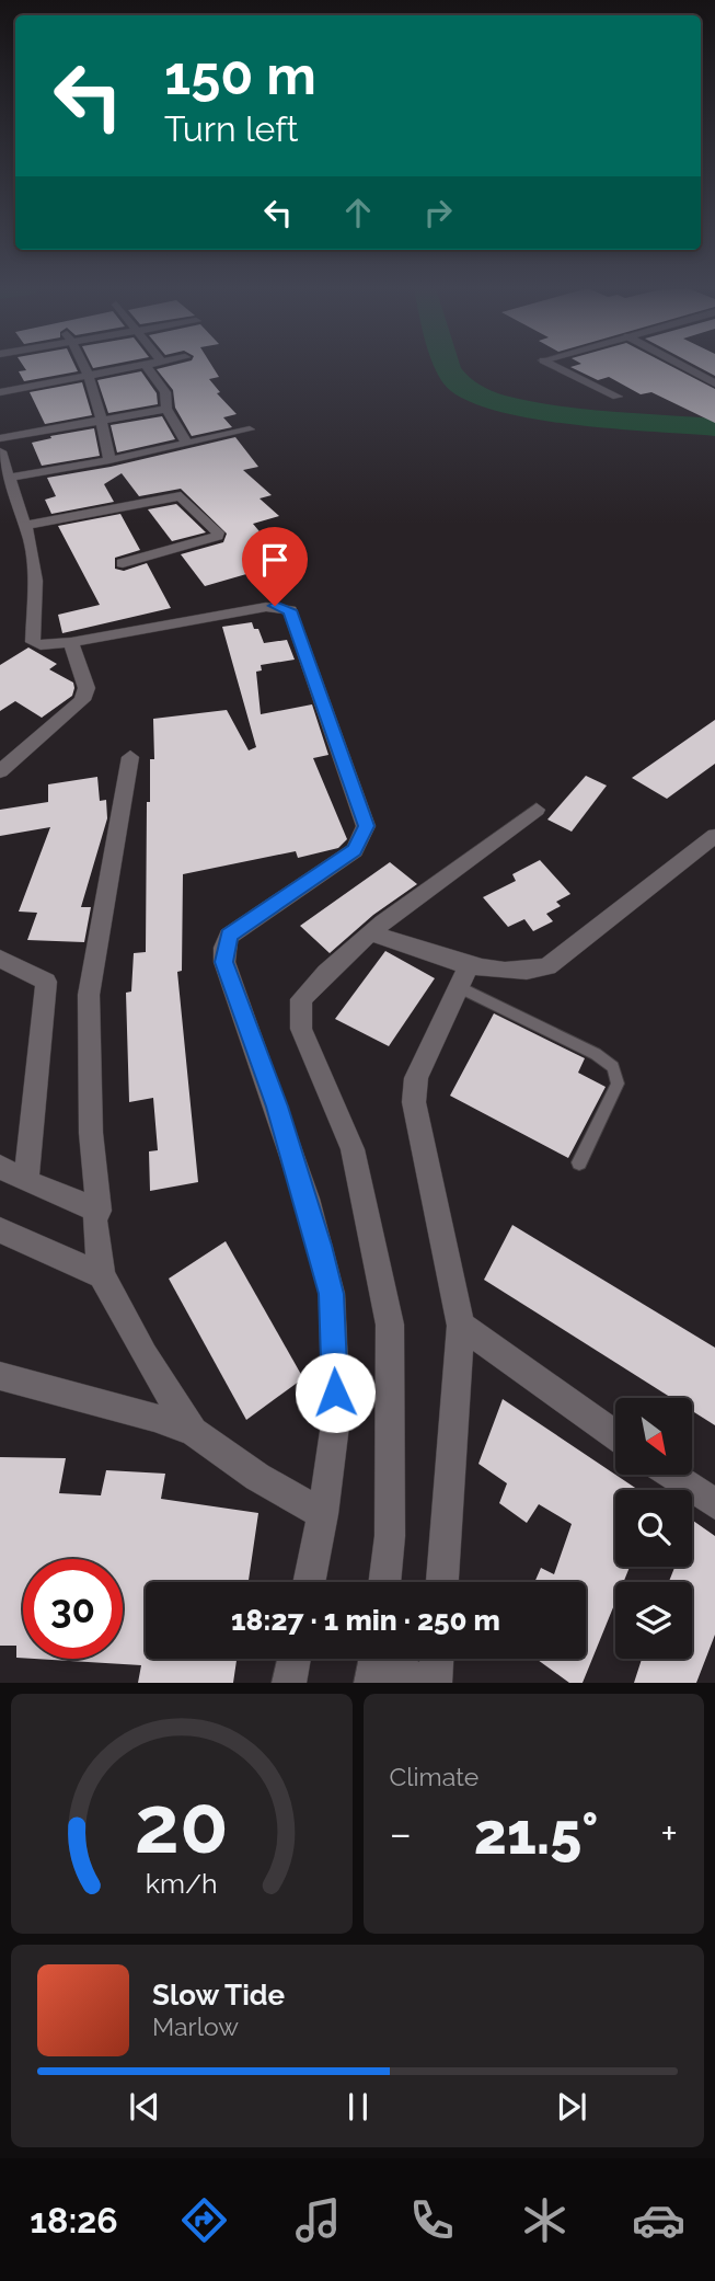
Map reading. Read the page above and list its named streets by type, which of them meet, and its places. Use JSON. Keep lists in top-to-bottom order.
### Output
{
  "north": "bottom right",
  "page": {
    "turn": ["150 m", "Turn left"],
    "limit": "30",
    "trip": "18:27 · 1 min · 250 m",
    "tile": "Climate",
    "heat": ["−", "21.5°", "+"],
    "song": ["Slow Tide", "Marlow"],
    "tabs": "18:26",
    "gauge": ["20", "km/h"]
  }
}
